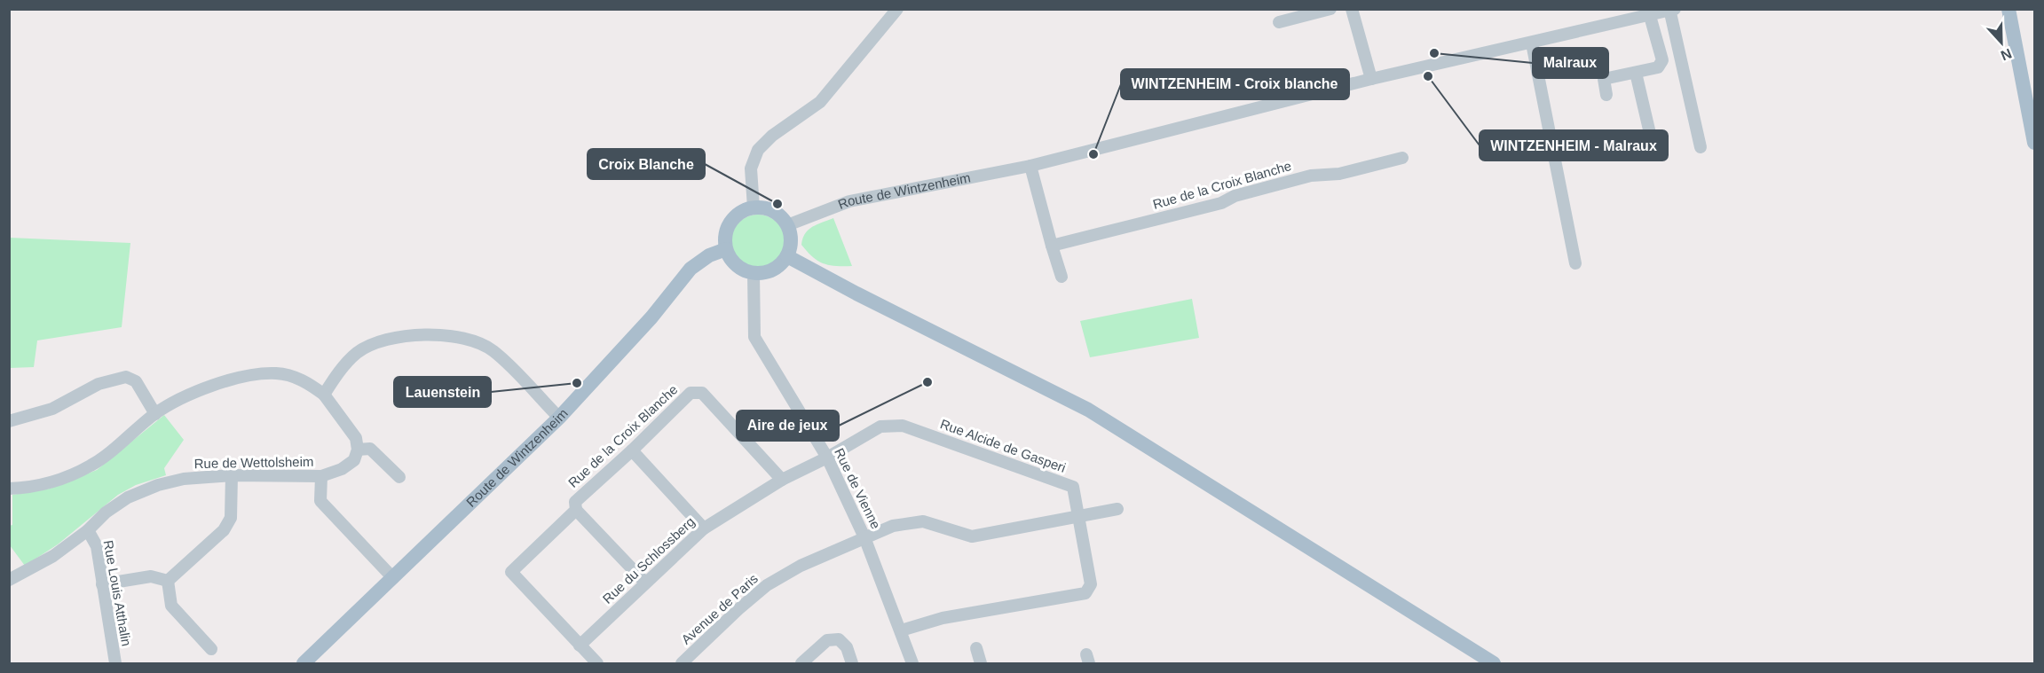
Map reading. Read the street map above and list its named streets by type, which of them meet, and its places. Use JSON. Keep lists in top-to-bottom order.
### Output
{
  "streets": {
    "main road": ["Route de Wintzenheim"],
    "street": [
      "Rue de la Croix Blanche",
      "Rue Alcide de Gasperi",
      "Rue de Wettolsheim",
      "Rue de Vienne",
      "Rue du Schlossberg",
      "Rue Louis Atthalin",
      "Avenue de Paris"
    ]
  },
  "crossings": [
    ["Rue de la Croix Blanche", "Rue du Schlossberg"],
    ["Route de Wintzenheim", "Rue de Vienne"],
    ["Rue Alcide de Gasperi", "Rue de Vienne"],
    ["Rue Alcide de Gasperi", "Rue du Schlossberg"],
    ["Rue Alcide de Gasperi", "Avenue de Paris"],
    ["Rue de Wettolsheim", "Rue Louis Atthalin"],
    ["Rue de Vienne", "Rue du Schlossberg"],
    ["Rue de Vienne", "Avenue de Paris"]
  ],
  "places": [
    "Malraux",
    "WINTZENHEIM - Malraux",
    "WINTZENHEIM - Croix blanche",
    "Croix Blanche",
    "Aire de jeux",
    "Lauenstein"
  ],
  "north": "bottom"
}
